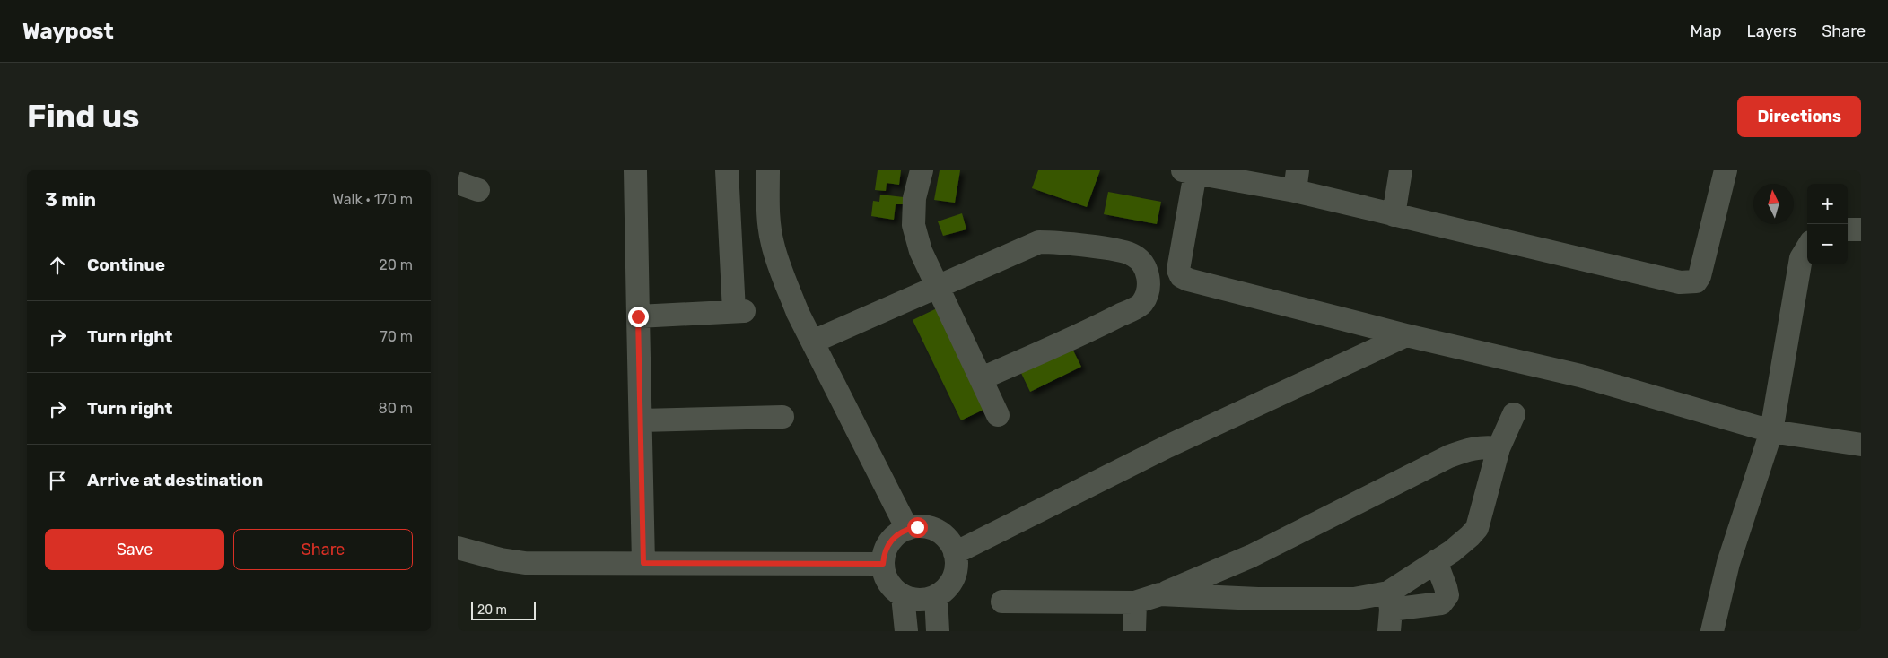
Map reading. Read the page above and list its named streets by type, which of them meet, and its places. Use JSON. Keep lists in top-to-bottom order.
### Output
{
  "scale_bar": "20 m",
  "north": "top",
  "page": {
    "header": "Waypost",
    "nav": ["Map", "Layers", "Share"],
    "buttons": [
      "Directions",
      ["Save", "Share"]
    ],
    "title": "Find us",
    "heading": ["3 min", "Walk · 170 m"],
    "map_buttons": ["+", "−"],
    "list": [
      ["Continue", "20 m"],
      ["Turn right", "70 m"],
      ["Turn right", "80 m"],
      "Arrive at destination"
    ],
    "scale": "20 m"
  }
}
